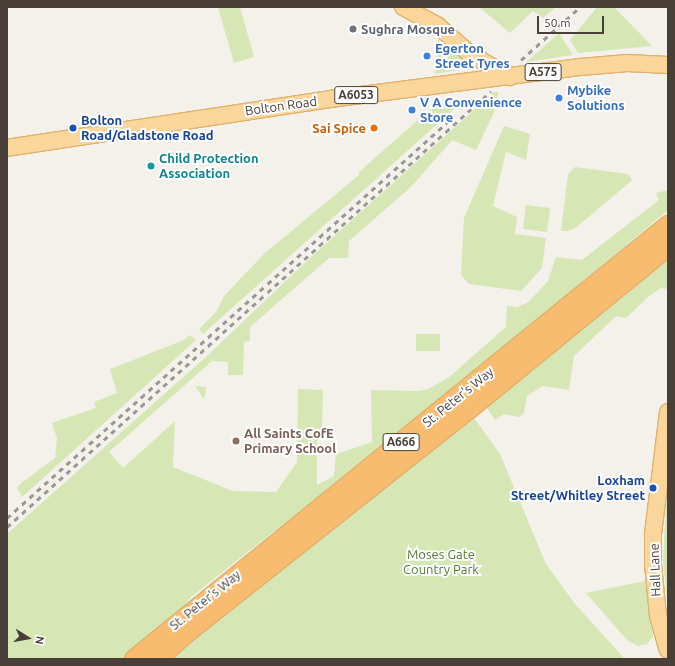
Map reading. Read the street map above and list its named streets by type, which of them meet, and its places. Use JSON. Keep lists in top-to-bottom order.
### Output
{
  "streets": {
    "highway": ["St. Peter's Way", "A666"],
    "main road": [
      "A575",
      "A6053",
      "Bolton Road",
      "Hall Lane"
    ]
  },
  "crossings": [
    ["A575", "Bolton Road"]
  ],
  "parks": ["Moses Gate Country Park"],
  "places": [
    "Sughra Mosque",
    "Egerton Street Tyres",
    "Mybike Solutions",
    "V A Convenience Store",
    "Bolton Road/Gladstone Road",
    "Sai Spice",
    "Child Protection Association",
    "All Saints CofE Primary School",
    "Loxham Street/Whitley Street"
  ],
  "scale_bar": "50 m",
  "north": "right"
}
